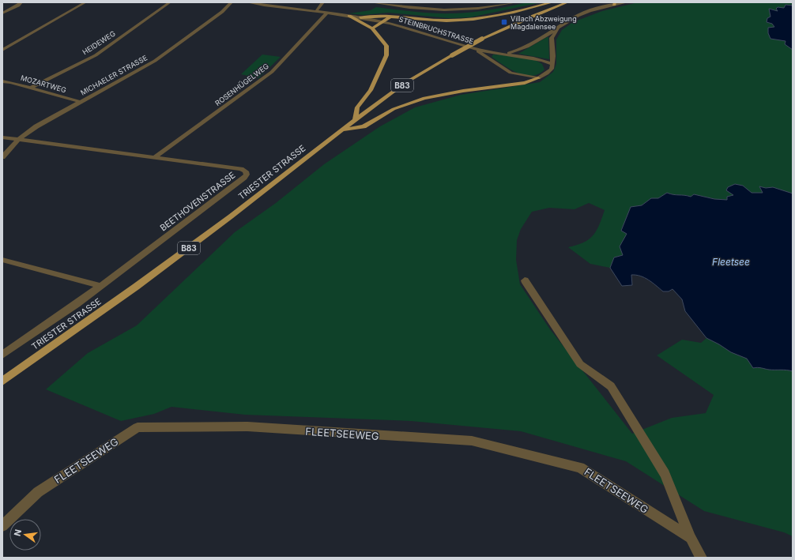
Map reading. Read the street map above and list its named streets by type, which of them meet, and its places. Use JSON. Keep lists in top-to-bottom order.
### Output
{
  "streets": {
    "main road": ["B83", "TRIESTER STRASSE"],
    "street": [
      "STEINBRUCHSTRASSE",
      "HEIDEWEG",
      "MICHAELER STRASSE",
      "MOZARTWEG",
      "ROSENHÜGELWEG",
      "BEETHOVENSTRASSE",
      "FLEETSEEWEG"
    ]
  },
  "crossings": [
    ["STEINBRUCHSTRASSE", "ROSENHÜGELWEG"],
    ["HEIDEWEG", "MOZARTWEG"],
    ["MICHAELER STRASSE", "MOZARTWEG"],
    ["MICHAELER STRASSE", "BEETHOVENSTRASSE"],
    ["ROSENHÜGELWEG", "BEETHOVENSTRASSE"]
  ],
  "water": ["Fleetsee"],
  "places": {
    "transit": ["Villach Abzweigung Magdalensee"]
  },
  "north": "left"
}
